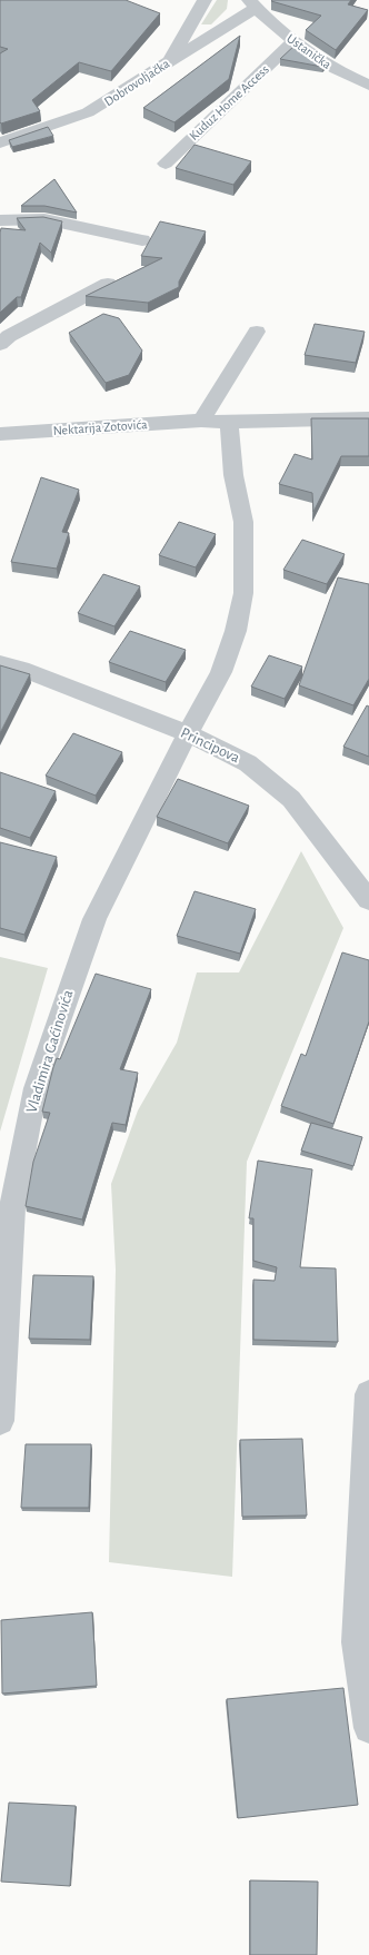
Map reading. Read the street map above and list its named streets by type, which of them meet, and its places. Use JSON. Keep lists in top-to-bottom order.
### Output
{
  "streets": {
    "street": [
      "Ustanička",
      "Dobrovoljačka",
      "Kuduz Home Access",
      "Nektarija Zotovića",
      "Principova",
      "Vladimira Gaćinovića"
    ]
  },
  "crossings": [
    ["Ustanička", "Dobrovoljačka"],
    ["Ustanička", "Kuduz Home Access"],
    ["Principova", "Vladimira Gaćinovića"]
  ]
}
